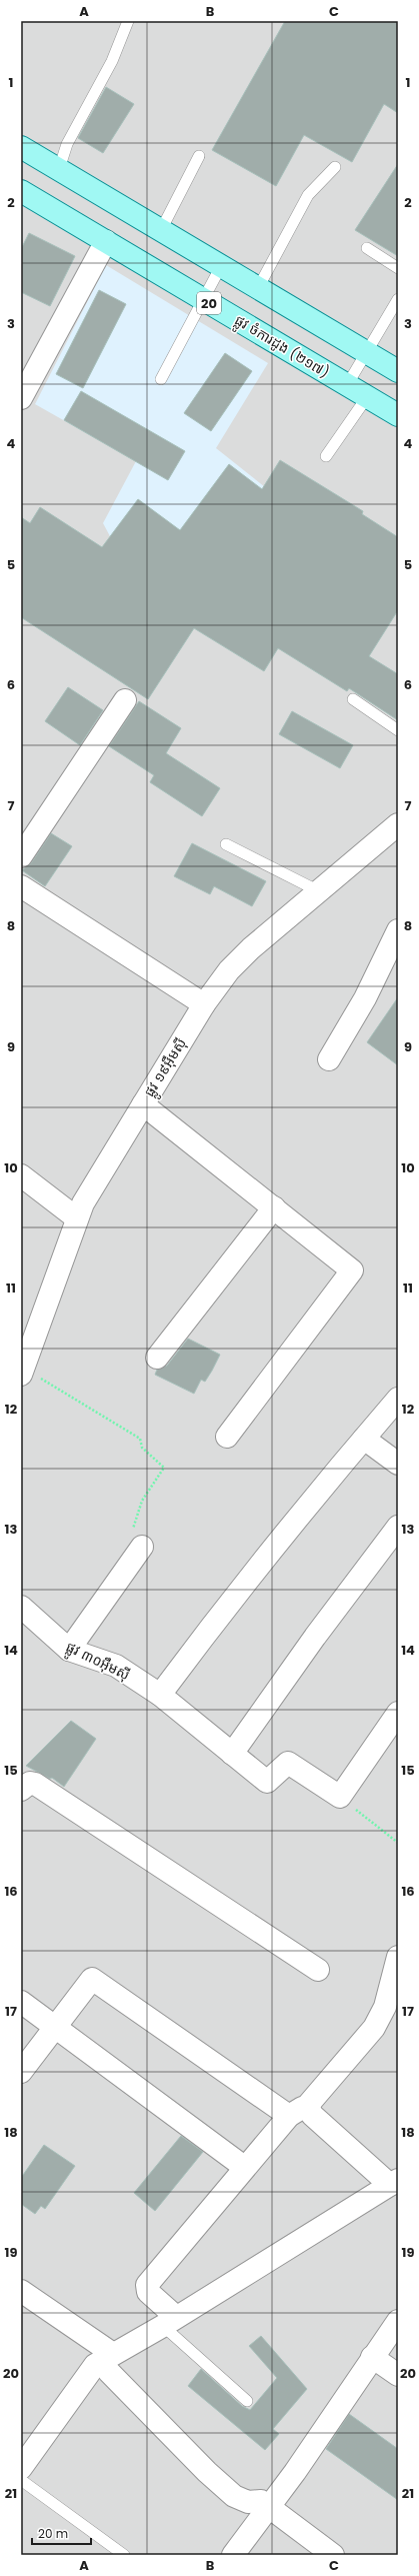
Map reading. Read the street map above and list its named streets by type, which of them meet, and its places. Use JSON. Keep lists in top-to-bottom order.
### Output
{
  "streets": {
    "main road": ["20", "ផ្លូវ ចំការដូង (២១៧)"],
    "street": ["ផ្លូវ ១៩អ៊ឹមស៊ី", "ផ្លូវ ៣០អ៊ឹមស៊ី"]
  },
  "scale_bar": "20 m",
  "grid": {
    "columns": ["A", "B", "C"],
    "rows": [
      "1",
      "2",
      "3",
      "4",
      "5",
      "6",
      "7",
      "8",
      "9",
      "10",
      "11",
      "12",
      "13",
      "14",
      "15",
      "16",
      "17",
      "18",
      "19",
      "20",
      "21"
    ]
  }
}
